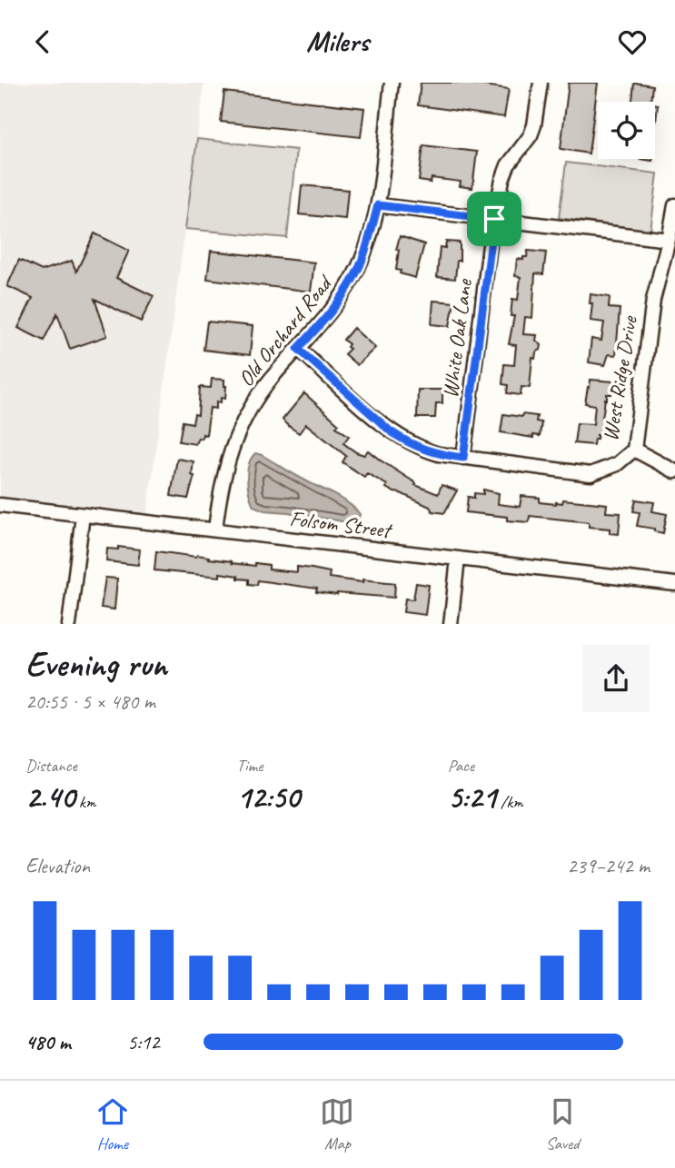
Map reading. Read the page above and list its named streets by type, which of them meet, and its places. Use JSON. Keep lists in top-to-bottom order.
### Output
{
  "streets": {
    "street": [
      "Old Orchard Road",
      "White Oak Lane",
      "West Ridge Drive",
      "Folsom Street"
    ]
  },
  "crossings": [
    ["Old Orchard Road", "West Ridge Drive"],
    ["Old Orchard Road", "Folsom Street"],
    ["White Oak Lane", "West Ridge Drive"]
  ],
  "page": {
    "header": "Milers",
    "heading": ["Evening run", "20:55 · 5 × 480 m"],
    "stats": [
      ["Distance", "2.40 km"],
      ["Time", "12:50"],
      ["Pace", "5:21 /km"]
    ],
    "chart": ["Elevation", "239–242 m"],
    "list": [
      {
        "name": "480 m",
        "note": "5:12"
      }
    ],
    "tabs": ["Home", "Map", "Saved"]
  }
}
